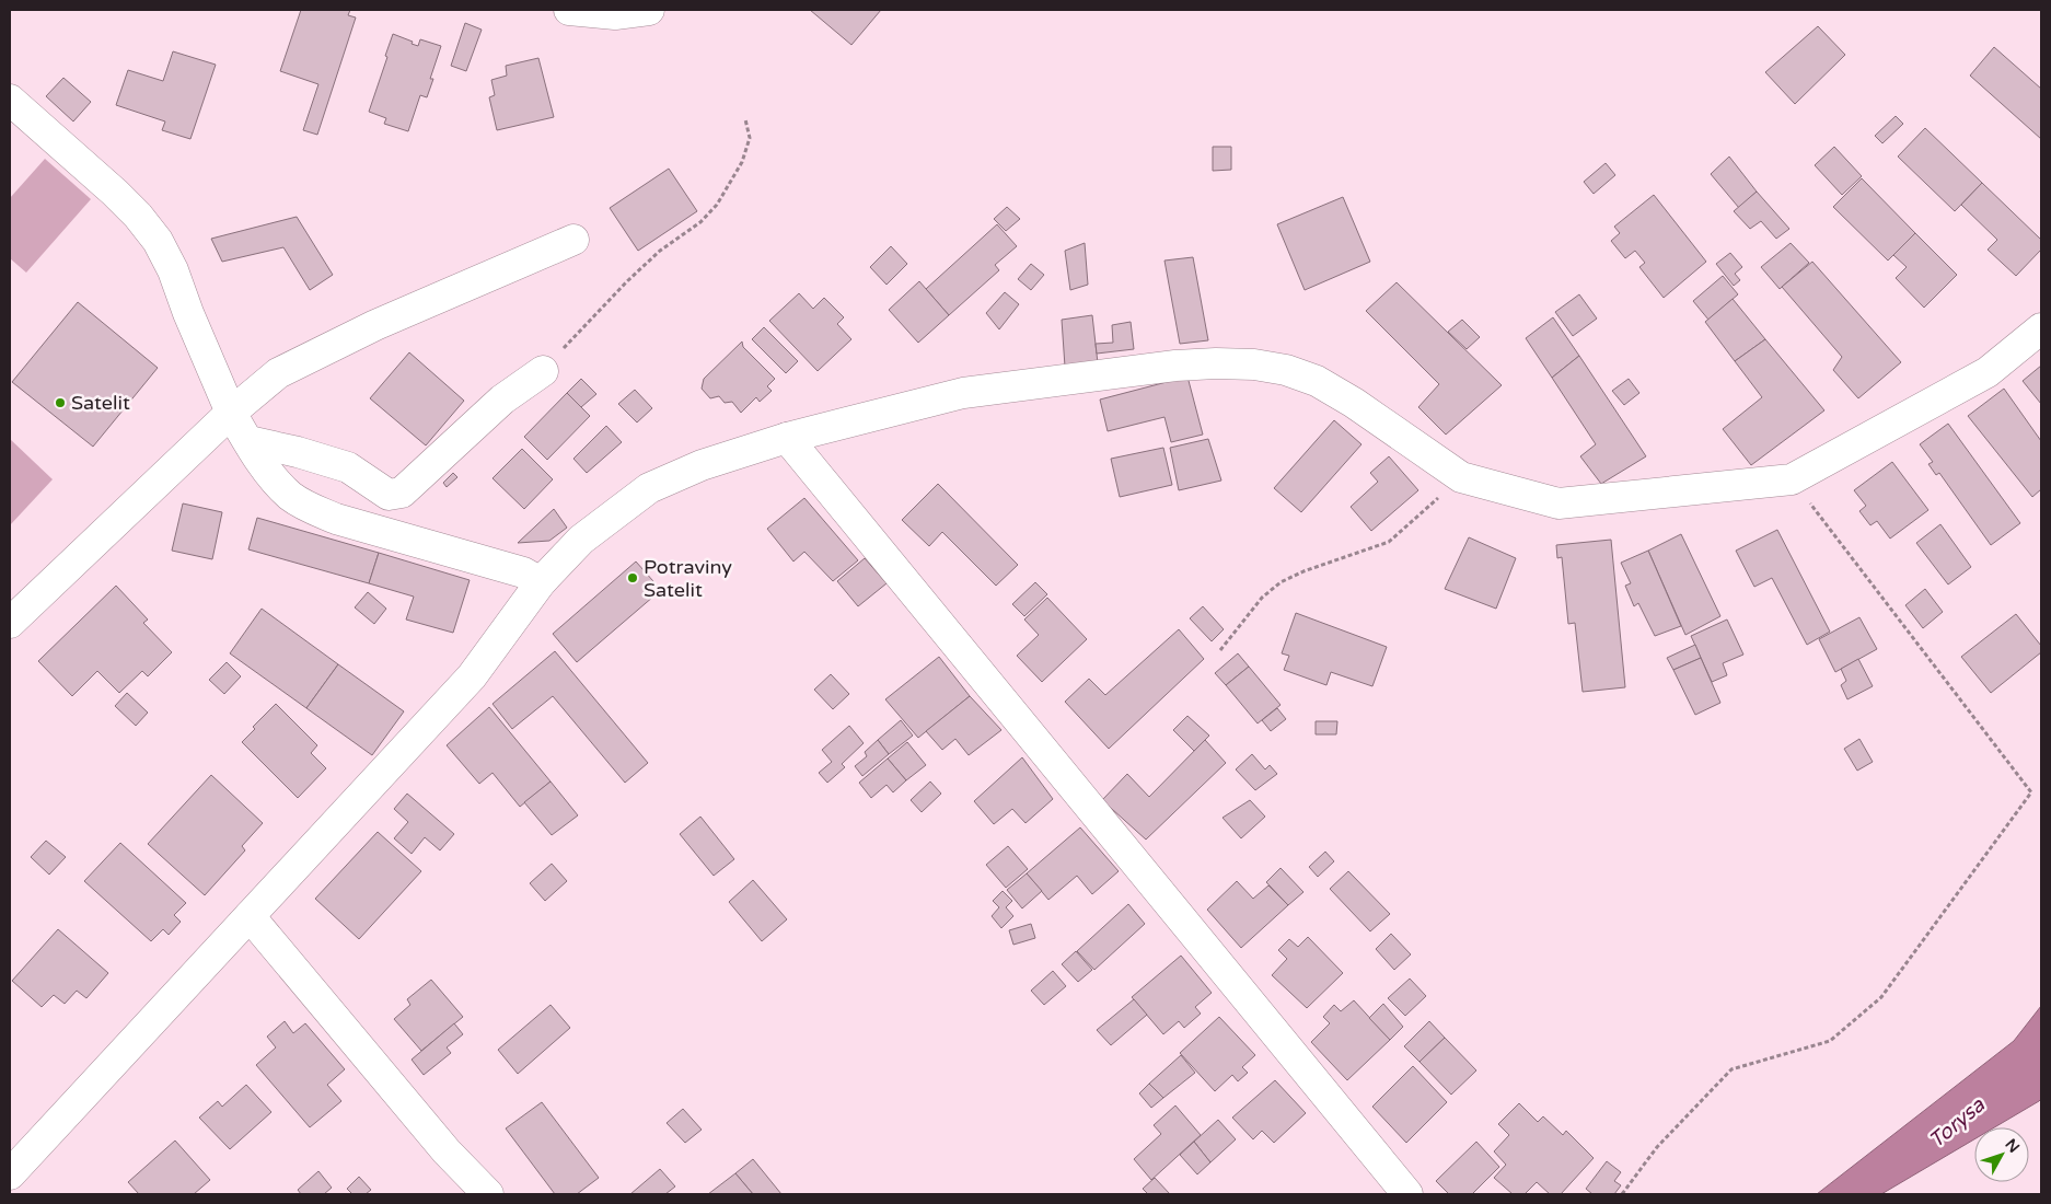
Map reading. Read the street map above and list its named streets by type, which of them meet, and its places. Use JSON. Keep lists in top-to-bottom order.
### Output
{
  "water": ["Torysa"],
  "places": ["Satelit", "Potraviny Satelit"],
  "north": "top right"
}
